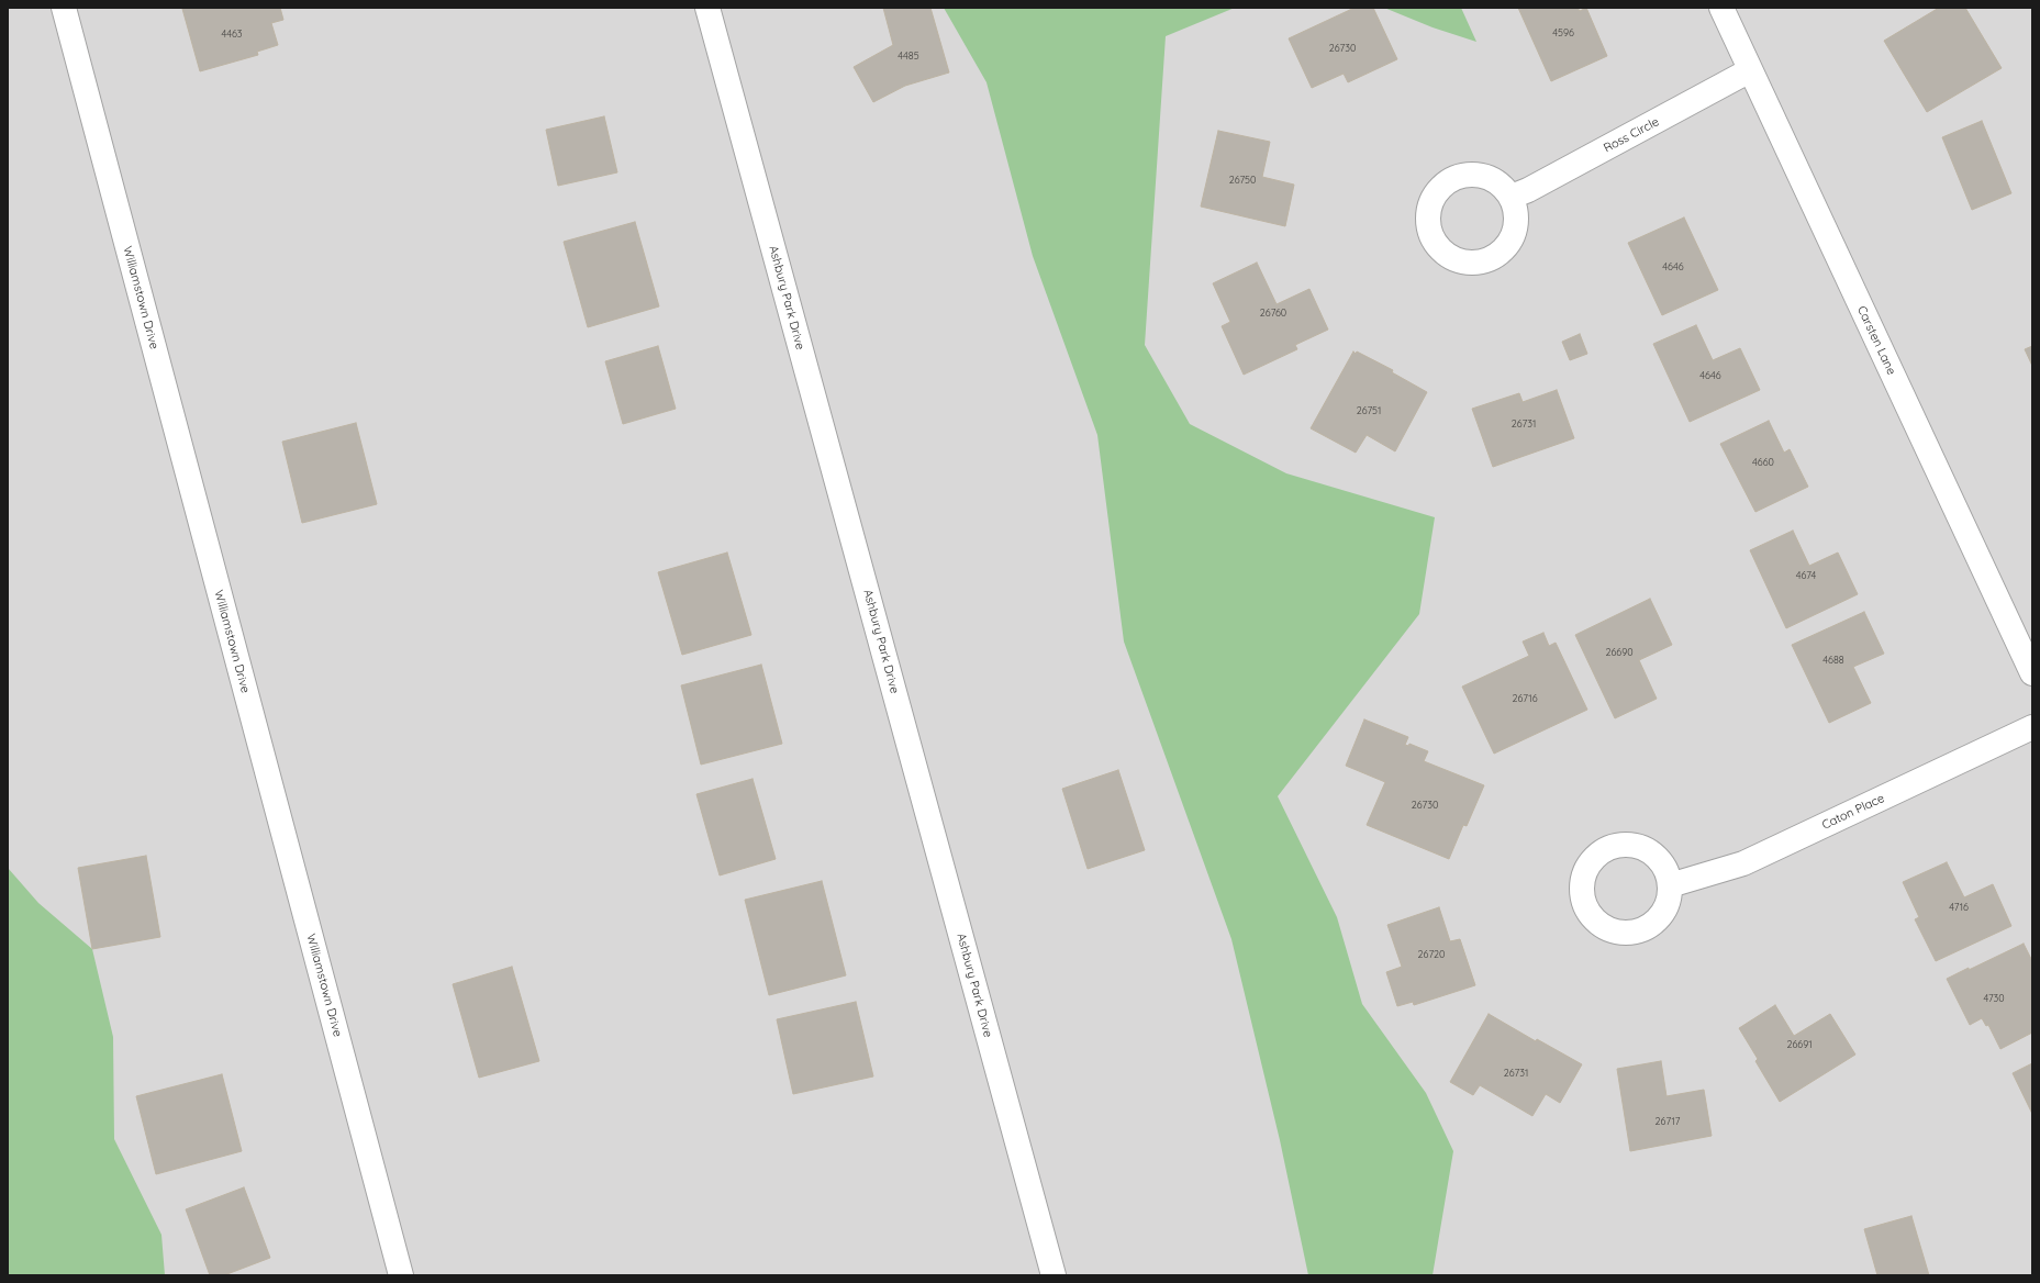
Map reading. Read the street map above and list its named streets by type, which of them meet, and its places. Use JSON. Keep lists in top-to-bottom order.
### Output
{
  "streets": {
    "street": [
      "Ross Circle",
      "Williamstown Drive",
      "Ashbury Park Drive",
      "Carsten Lane",
      "Caton Place"
    ]
  },
  "crossings": [
    ["Ross Circle", "Carsten Lane"]
  ],
  "house_numbers": [
    "4596",
    "4463",
    "26730",
    "4485",
    "26750",
    "4646",
    "26760",
    "4646",
    "26751",
    "26731",
    "4660",
    "4674",
    "26690",
    "4688",
    "26716",
    "26730",
    "4716",
    "26720",
    "4730",
    "26691",
    "26731",
    "26717"
  ]
}
